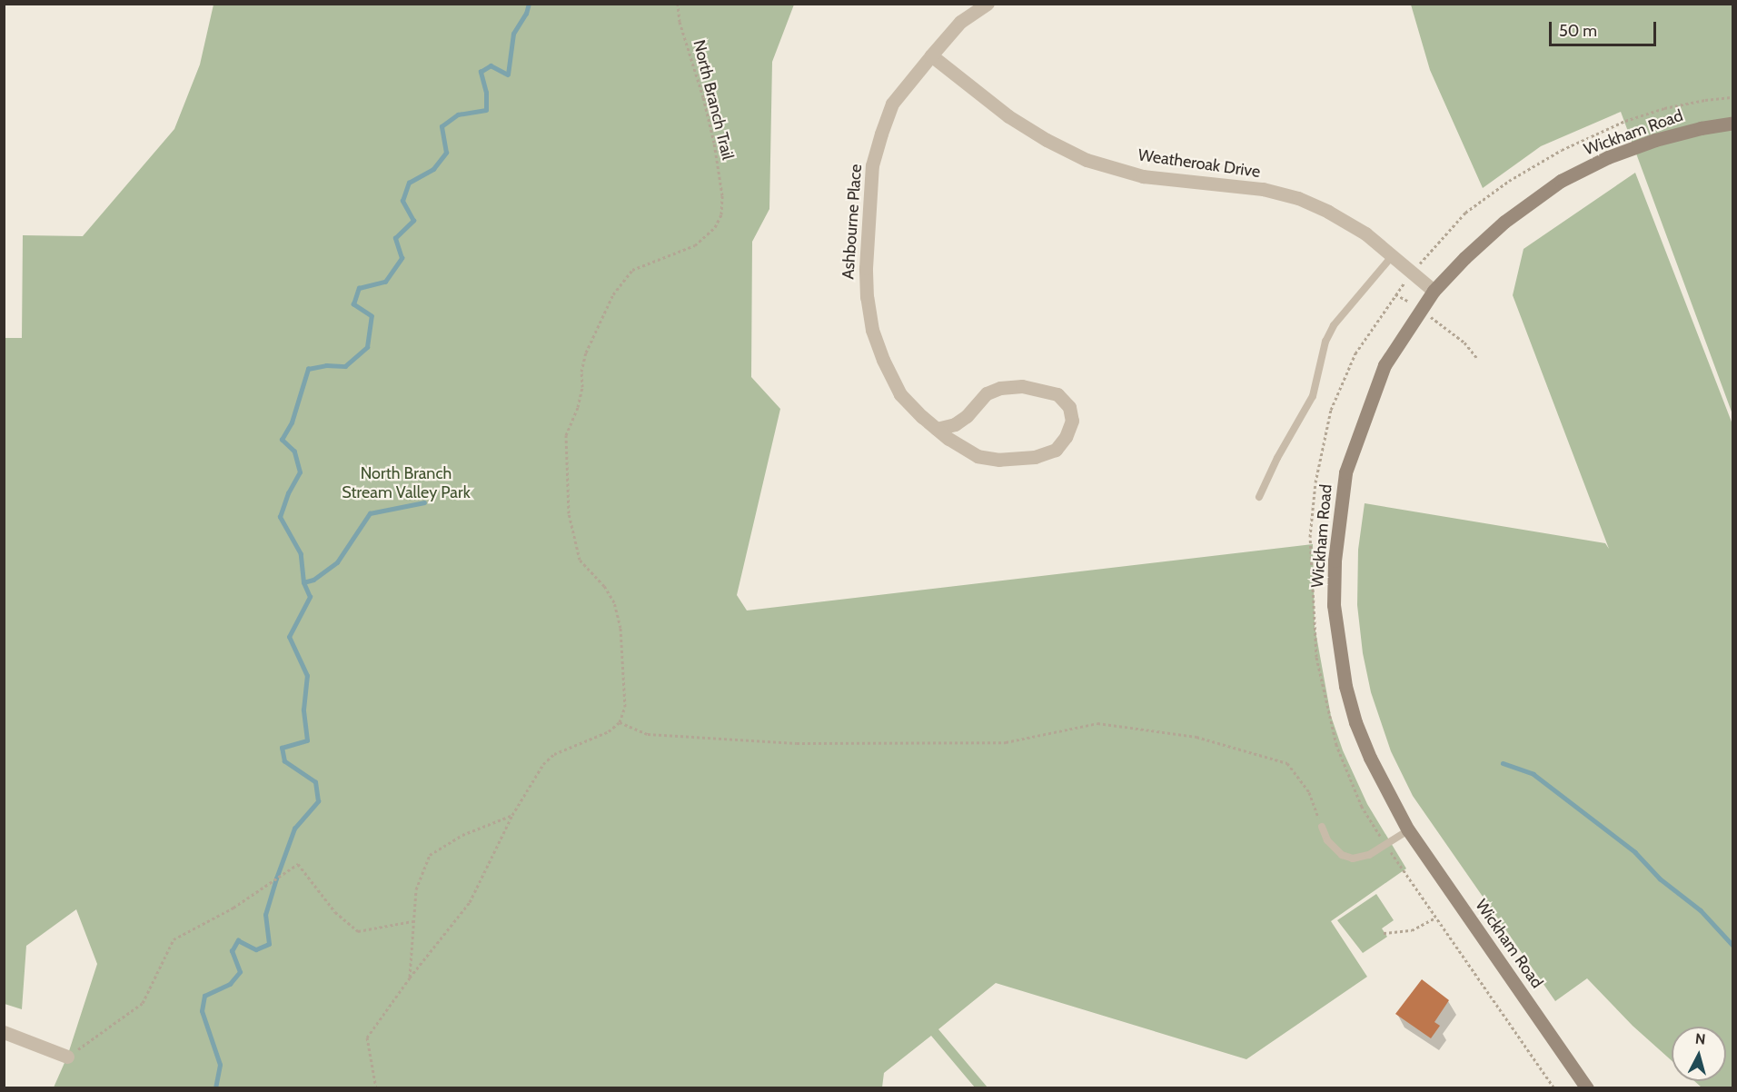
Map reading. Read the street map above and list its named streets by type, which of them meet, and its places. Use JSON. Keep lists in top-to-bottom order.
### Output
{
  "streets": {
    "street": ["Wickham Road", "Weatheroak Drive", "Ashbourne Place"],
    "path": ["North Branch Trail"]
  },
  "crossings": [
    ["Wickham Road", "Weatheroak Drive"],
    ["Weatheroak Drive", "Ashbourne Place"]
  ],
  "parks": ["North Branch Stream Valley Park"],
  "scale_bar": "50 m",
  "north": "top"
}
